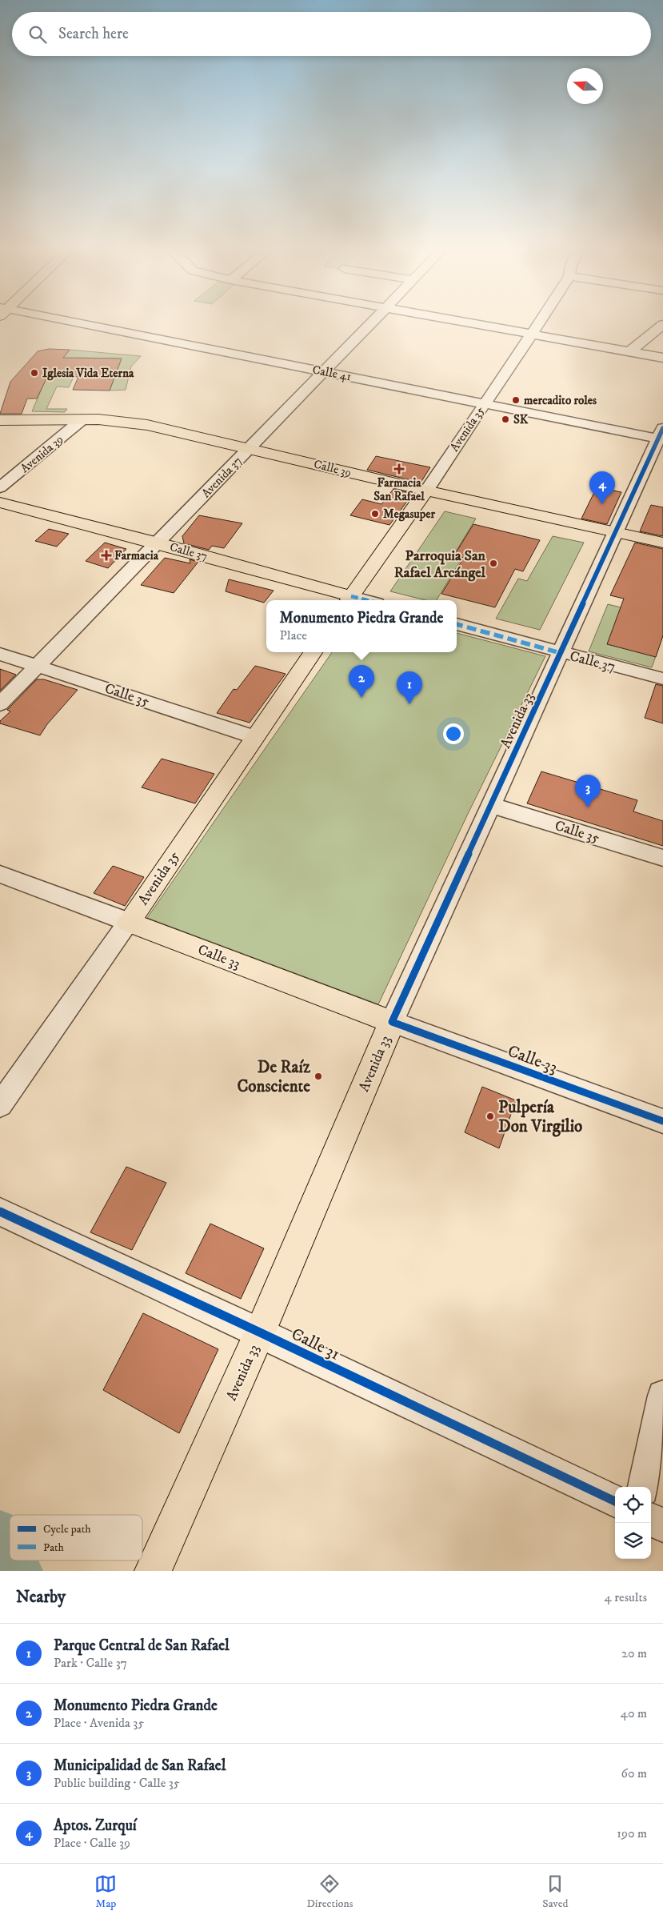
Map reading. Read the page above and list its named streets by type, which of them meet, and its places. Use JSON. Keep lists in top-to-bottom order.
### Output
{
  "streets": {
    "main road": [
      "Avenida 35",
      "Calle 39",
      "Calle 37",
      "Avenida 33",
      "Calle 33"
    ],
    "street": [
      "Calle 41",
      "Avenida 39",
      "Avenida 37",
      "Calle 35",
      "Calle 31"
    ]
  },
  "crossings": [
    ["Calle 41", "Avenida 35"],
    ["Calle 41", "Avenida 37"],
    ["Calle 41", "Avenida 33"],
    ["Avenida 35", "Calle 39"],
    ["Avenida 35", "Calle 37"],
    ["Avenida 35", "Calle 35"],
    ["Avenida 35", "Calle 33"],
    ["Avenida 39", "Calle 39"],
    ["Calle 39", "Avenida 37"],
    ["Calle 39", "Avenida 33"],
    ["Avenida 37", "Calle 37"],
    ["Avenida 37", "Calle 35"],
    ["Calle 37", "Avenida 33"],
    ["Calle 35", "Avenida 33"],
    ["Avenida 33", "Calle 33"],
    ["Avenida 33", "Calle 31"]
  ],
  "places": {
    "other": [
      "Iglesia Vida Eterna",
      "mercadito roles",
      "SK",
      "Megasuper",
      "Parroquia San Rafael Arcángel",
      "De Raíz Consciente",
      "Pulpería Don Virgilio"
    ],
    "health": ["Farmacia San Rafael", "Farmacia"]
  },
  "legend": ["Cycle path", "Path"],
  "north": "left",
  "page": {
    "search": "Search here",
    "pins": [
      "4",
      "2",
      "1",
      "3"
    ],
    "popup": ["Monumento Piedra Grande", "Place"],
    "heading": ["Nearby", "4 results"],
    "list": [
      {
        "mark": "1",
        "name": "Parque Central de San Rafael",
        "note": "Park · Calle 37",
        "value": "20 m"
      },
      {
        "mark": "2",
        "name": "Monumento Piedra Grande",
        "note": "Place · Avenida 35",
        "value": "40 m"
      },
      {
        "mark": "3",
        "name": "Municipalidad de San Rafael",
        "note": "Public building · Calle 35",
        "value": "60 m"
      },
      {
        "mark": "4",
        "name": "Aptos. Zurquí",
        "note": "Place · Calle 39",
        "value": "190 m"
      }
    ],
    "nav": ["Map", "Directions", "Saved"]
  }
}
